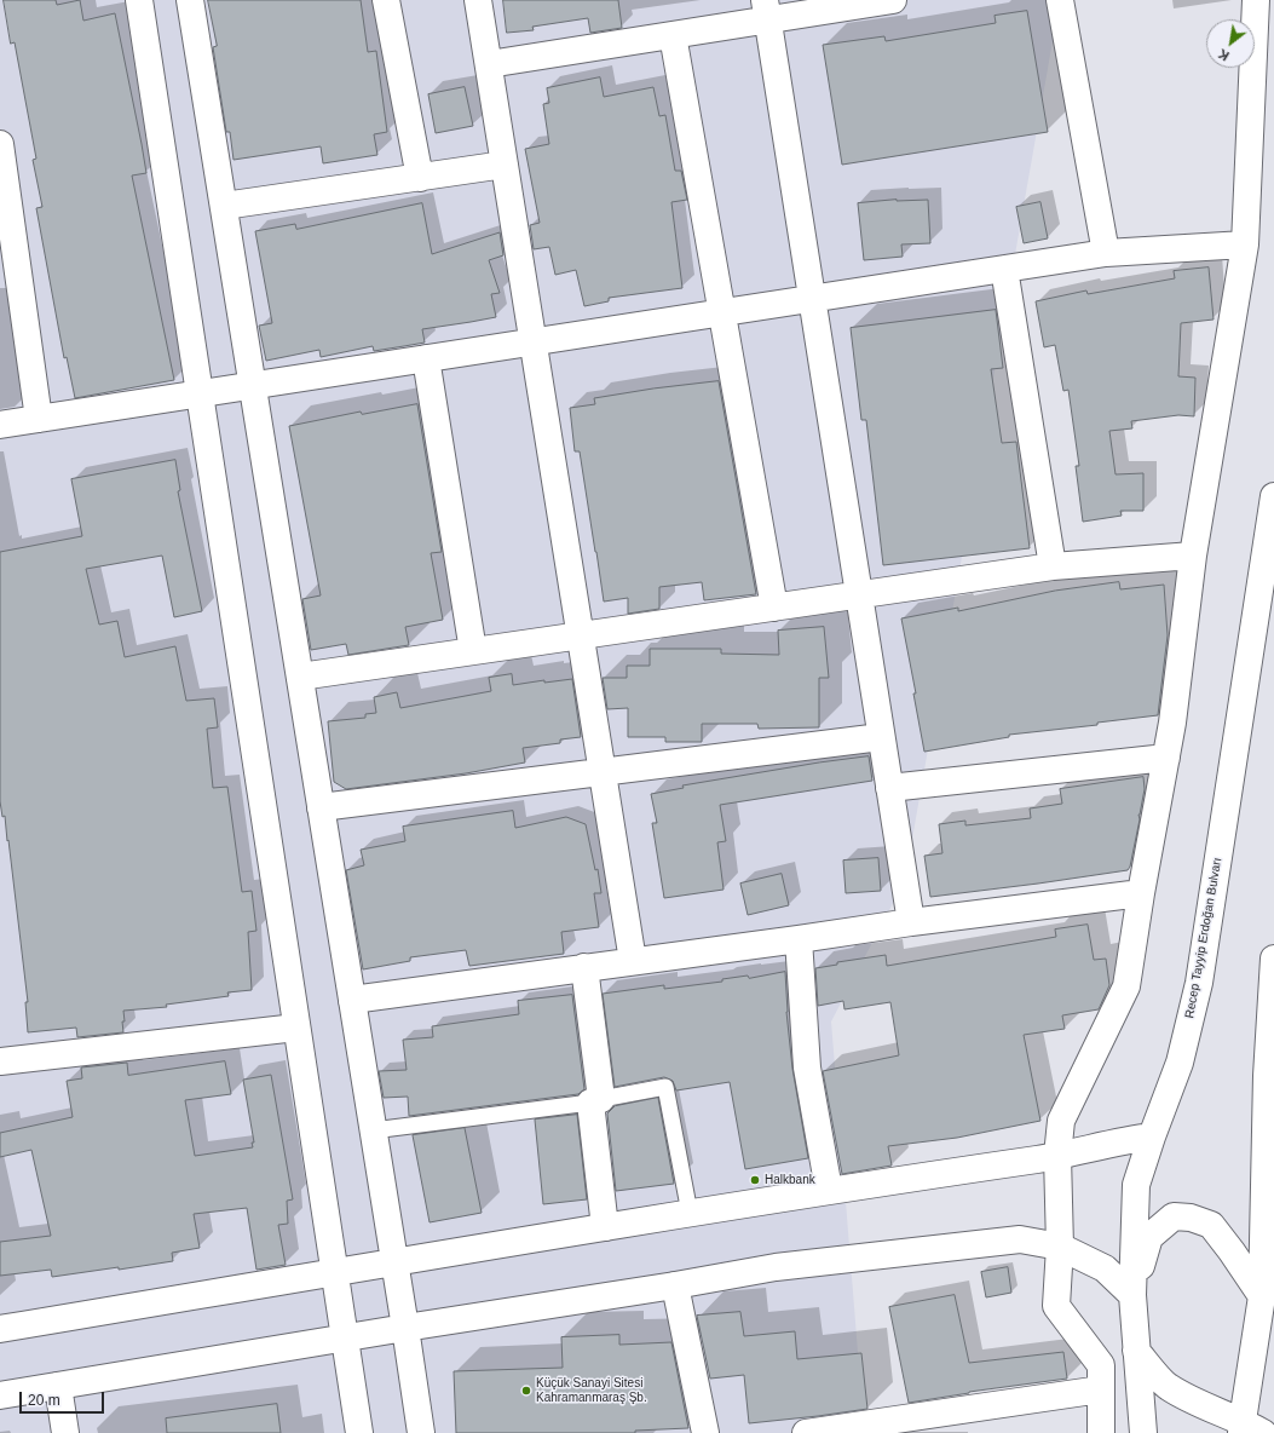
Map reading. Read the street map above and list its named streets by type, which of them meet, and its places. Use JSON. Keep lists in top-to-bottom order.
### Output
{
  "streets": {
    "street": ["Recep Tayyip Erdoğan Bulvarı"]
  },
  "places": ["Halkbank", "Küçük Sanayi Sitesi Kahramanmaraş Şb."],
  "scale_bar": "20 m",
  "north": "bottom left"
}
